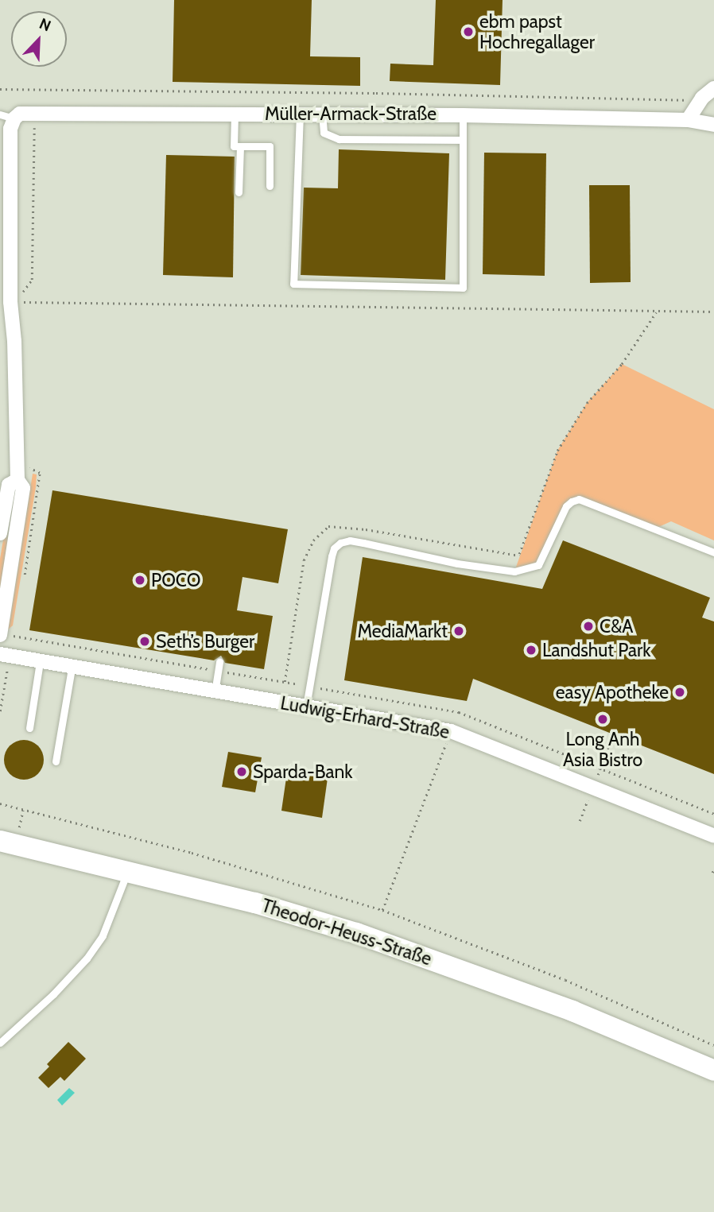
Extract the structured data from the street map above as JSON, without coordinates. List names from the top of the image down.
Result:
{
  "streets": {
    "main road": ["Theodor-Heuss-Straße"],
    "street": ["Müller-Armack-Straße", "Ludwig-Erhard-Straße"]
  },
  "places": [
    "ebm papst Hochregallager",
    "POCO",
    "C&A",
    "MediaMarkt",
    "Seth’s Burger",
    "Landshut Park",
    "easy Apotheke",
    "Long Anh Asia Bistro",
    "Sparda-Bank"
  ],
  "north": "top right"
}
